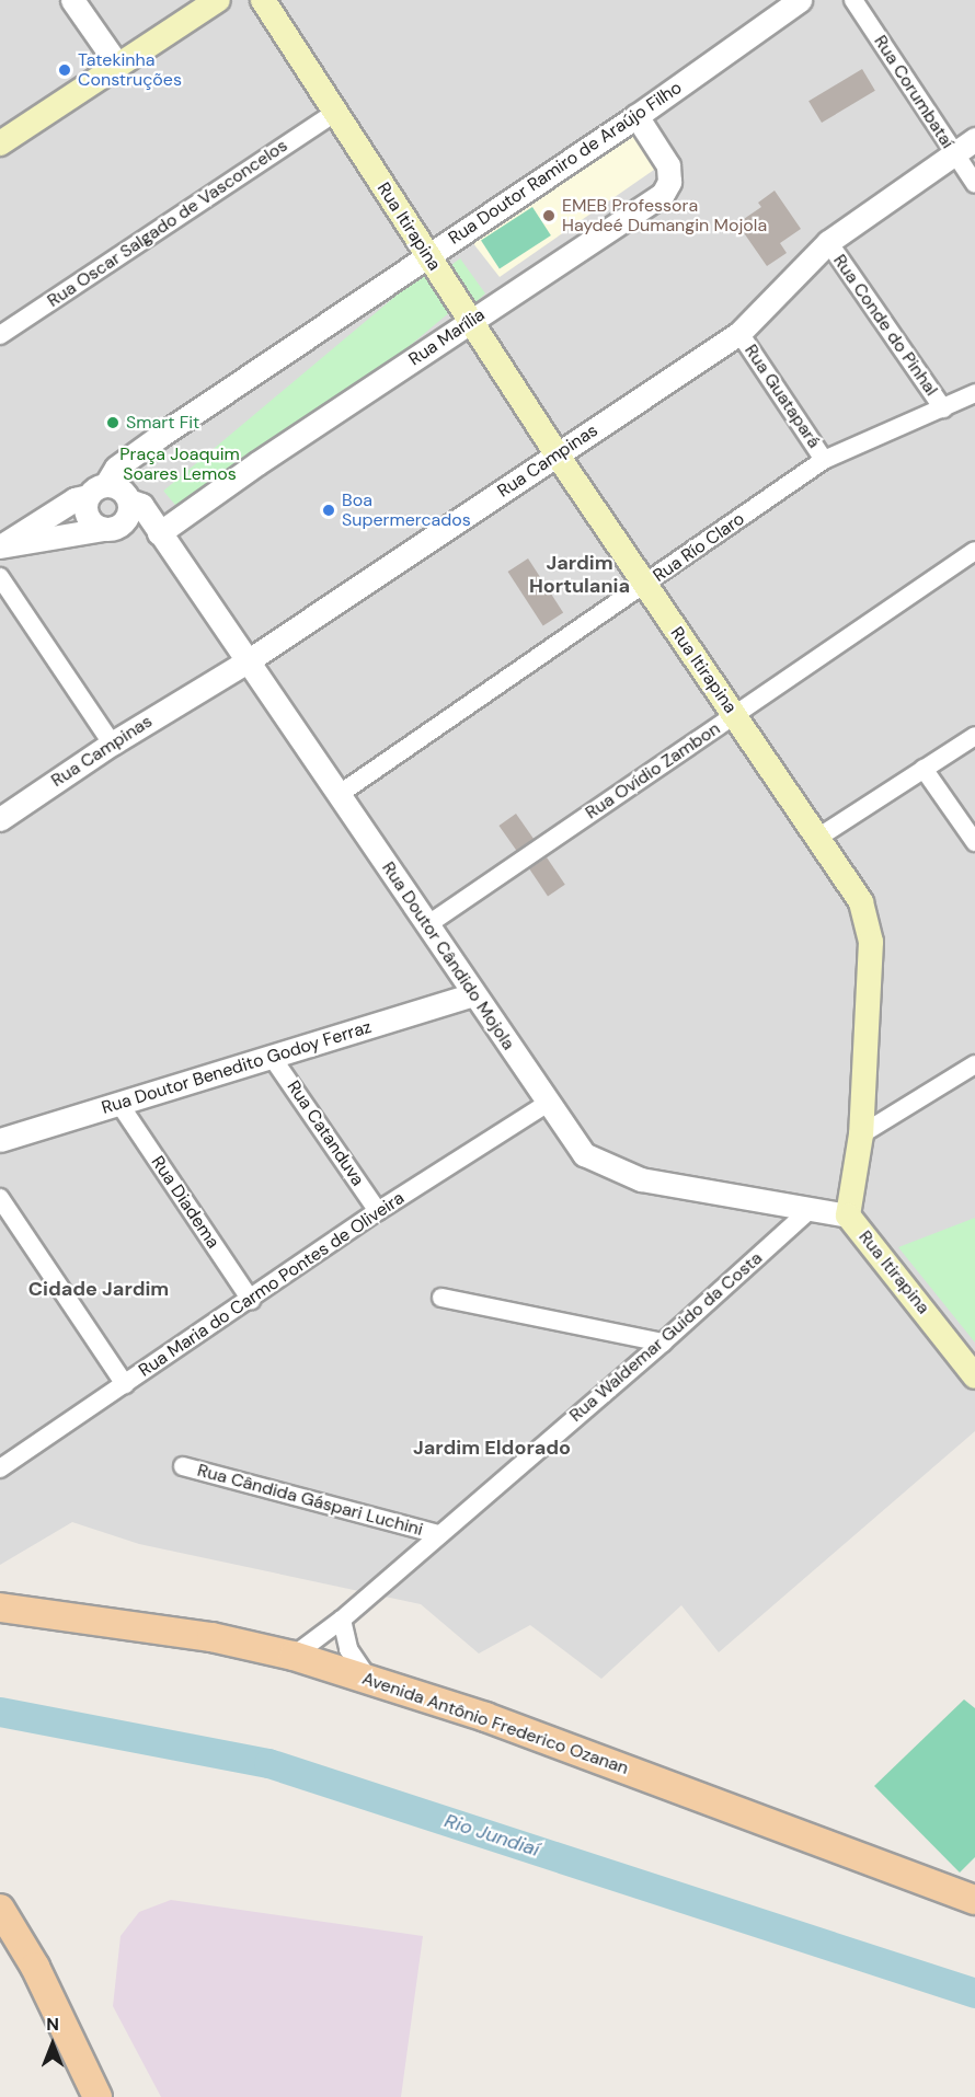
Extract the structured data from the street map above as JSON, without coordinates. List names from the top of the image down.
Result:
{
  "streets": {
    "main road": ["Rua Itirapina", "Avenida Antônio Frederico Ozanan"],
    "street": [
      "Rua Corumbataí",
      "Rua Doutor Ramiro de Araújo Filho",
      "Rua Oscar Salgado de Vasconcelos",
      "Rua Conde do Pinhal",
      "Rua Marília",
      "Rua Guatapará",
      "Rua Campinas",
      "Rua Río Claro",
      "Rua Ovídio Zambon",
      "Rua Doutor Cândido Mojola",
      "Rua Doutor Benedito Godoy Ferraz",
      "Rua Catanduva",
      "Rua Diadema",
      "Rua Maria do Carmo Pontes de Oliveira",
      "Rua Waldemar Guido da Costa",
      "Rua Cândida Gáspari Luchini"
    ]
  },
  "crossings": [
    ["Rua Corumbataí", "Rua Campinas"],
    ["Rua Doutor Ramiro de Araújo Filho", "Rua Itirapina"],
    ["Rua Doutor Ramiro de Araújo Filho", "Rua Marília"],
    ["Rua Doutor Ramiro de Araújo Filho", "Rua Doutor Cândido Mojola"],
    ["Rua Oscar Salgado de Vasconcelos", "Rua Itirapina"],
    ["Rua Itirapina", "Rua Marília"],
    ["Rua Itirapina", "Rua Campinas"],
    ["Rua Itirapina", "Rua Río Claro"],
    ["Rua Itirapina", "Rua Ovídio Zambon"],
    ["Rua Itirapina", "Rua Doutor Cândido Mojola"],
    ["Rua Conde do Pinhal", "Rua Campinas"],
    ["Rua Conde do Pinhal", "Rua Río Claro"],
    ["Rua Marília", "Rua Doutor Cândido Mojola"],
    ["Rua Guatapará", "Rua Campinas"],
    ["Rua Guatapará", "Rua Río Claro"],
    ["Rua Campinas", "Rua Doutor Cândido Mojola"],
    ["Rua Río Claro", "Rua Doutor Cândido Mojola"],
    ["Rua Ovídio Zambon", "Rua Doutor Cândido Mojola"],
    ["Rua Doutor Cândido Mojola", "Rua Doutor Benedito Godoy Ferraz"],
    ["Rua Doutor Cândido Mojola", "Rua Maria do Carmo Pontes de Oliveira"],
    ["Rua Doutor Cândido Mojola", "Rua Waldemar Guido da Costa"],
    ["Rua Doutor Benedito Godoy Ferraz", "Rua Catanduva"],
    ["Rua Doutor Benedito Godoy Ferraz", "Rua Diadema"],
    ["Rua Catanduva", "Rua Maria do Carmo Pontes de Oliveira"],
    ["Rua Diadema", "Rua Maria do Carmo Pontes de Oliveira"],
    ["Rua Waldemar Guido da Costa", "Rua Cândida Gáspari Luchini"],
    ["Rua Waldemar Guido da Costa", "Avenida Antônio Frederico Ozanan"]
  ],
  "districts": ["Jardim Hortulania", "Cidade Jardim", "Jardim Eldorado"],
  "water": ["Rio Jundiaí"],
  "parks": ["Praça Joaquim Soares Lemos"],
  "places": [
    "Tatekinha Construções",
    "EMEB Professora Haydeé Dumangin Mojola",
    "Smart Fit",
    "Boa Supermercados"
  ],
  "north": "top"
}
